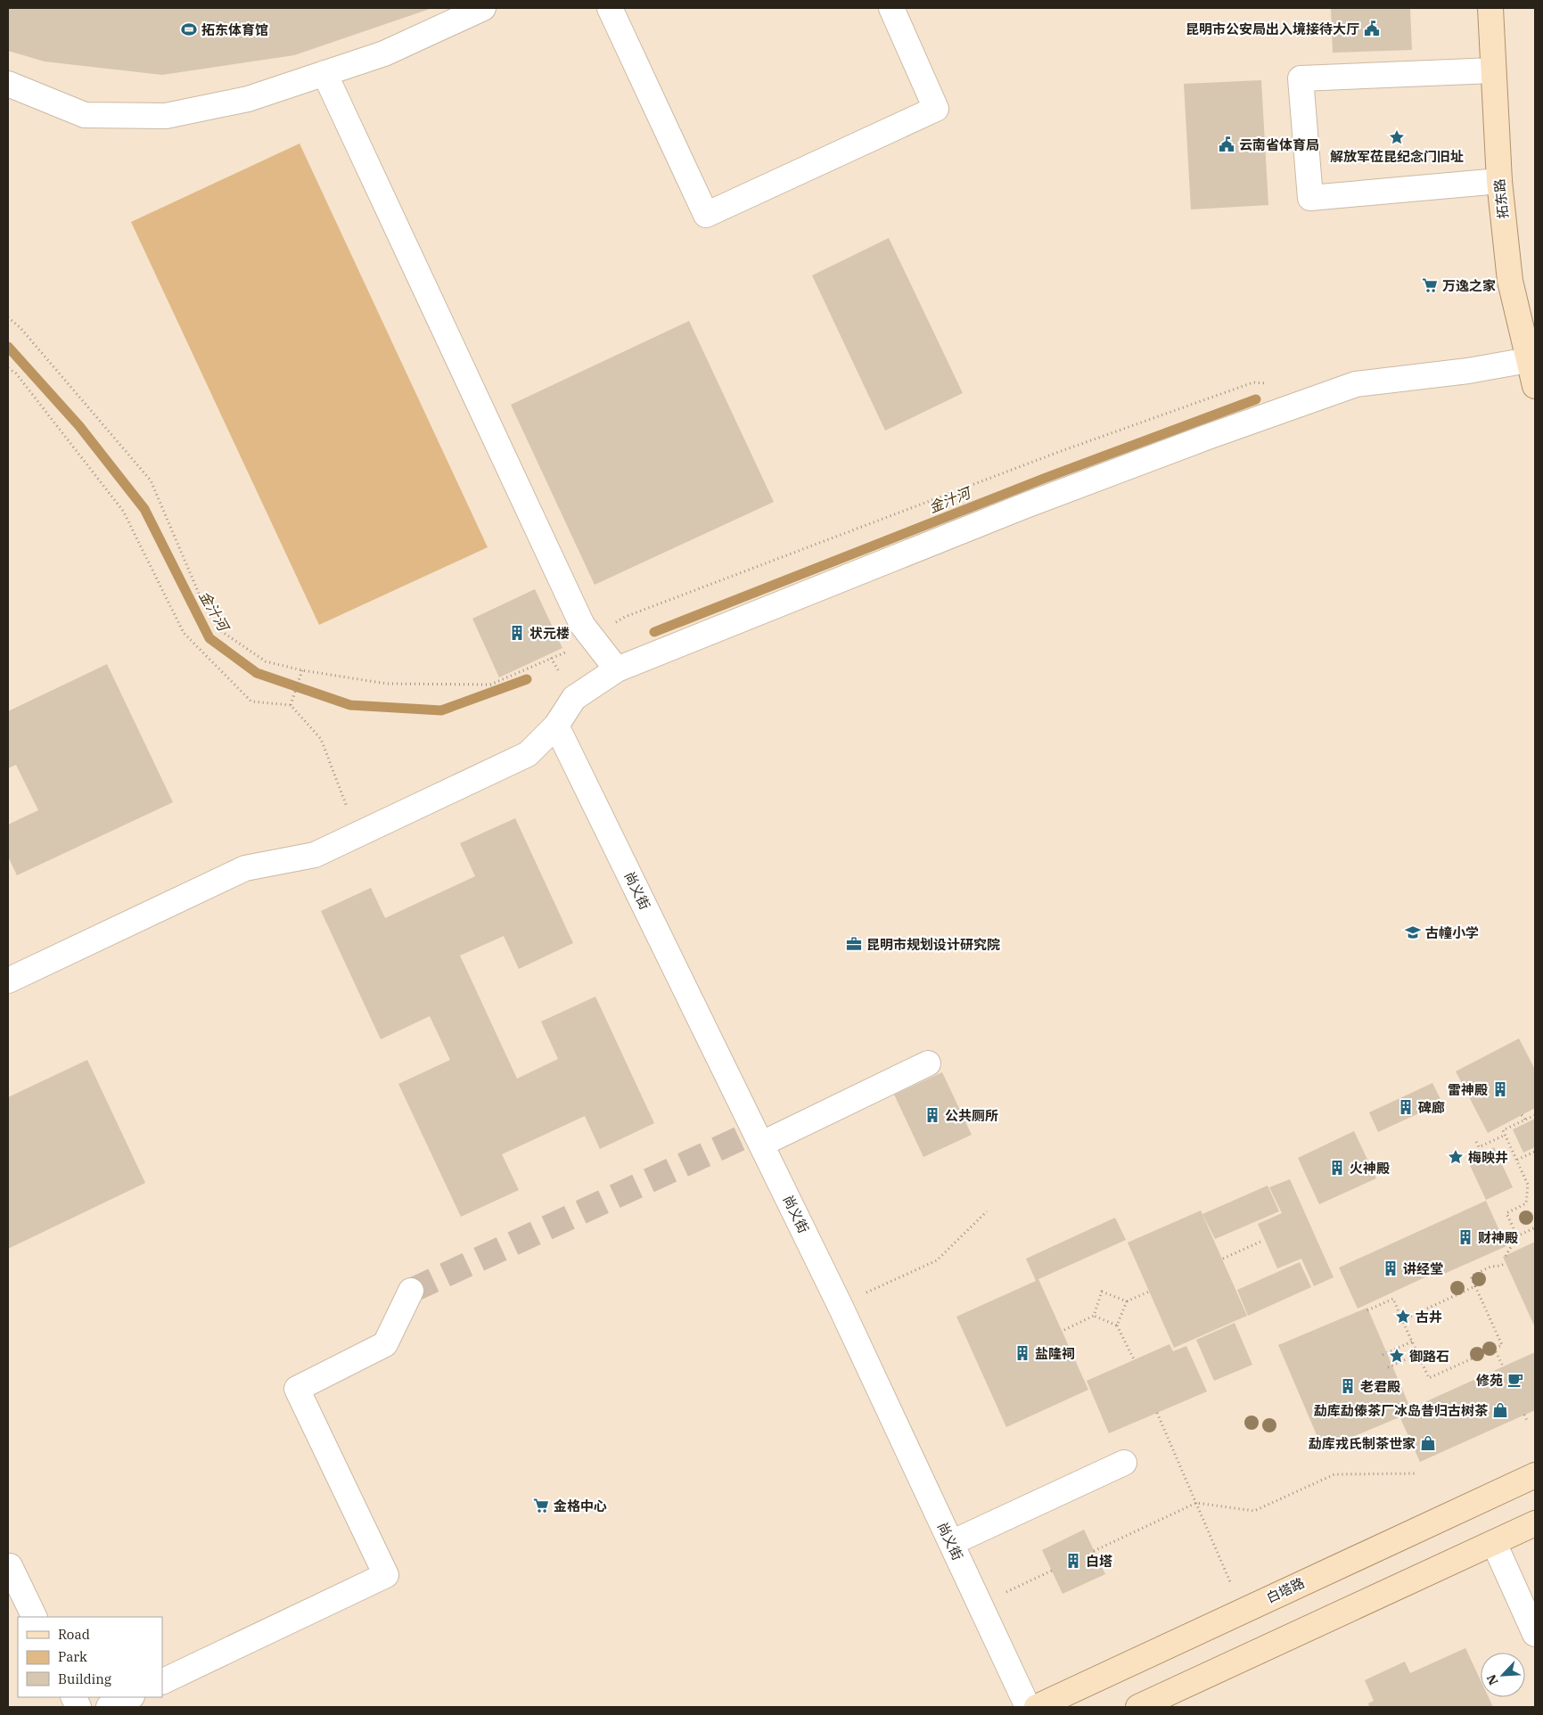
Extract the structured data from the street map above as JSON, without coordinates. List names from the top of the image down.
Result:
{
  "streets": {
    "main road": ["拓东路", "白塔路"],
    "street": ["尚义街"]
  },
  "water": ["金汁河"],
  "places": {
    "public building": ["昆明市公安局出入境接待大厅", "云南省体育局"],
    "sports": ["拓东体育馆"],
    "place": [
      "解放军莅昆纪念门旧址",
      "梅映井",
      "古井",
      "御路石"
    ],
    "supermarket": ["万逸之家", "金格中心"],
    "building": [
      "状元楼",
      "雷神殿",
      "碑廊",
      "公共厕所",
      "火神殿",
      "财神殿",
      "讲经堂",
      "盐隆祠",
      "老君殿",
      "白塔"
    ],
    "school or university": ["古幢小学"],
    "office": ["昆明市规划设计研究院"],
    "cafe": ["修苑"],
    "shop": ["勐库勐傣茶厂冰岛昔归古树茶", "勐库戎氏制茶世家"]
  },
  "legend": ["Road", "Park", "Building"],
  "north": "bottom left"
}
